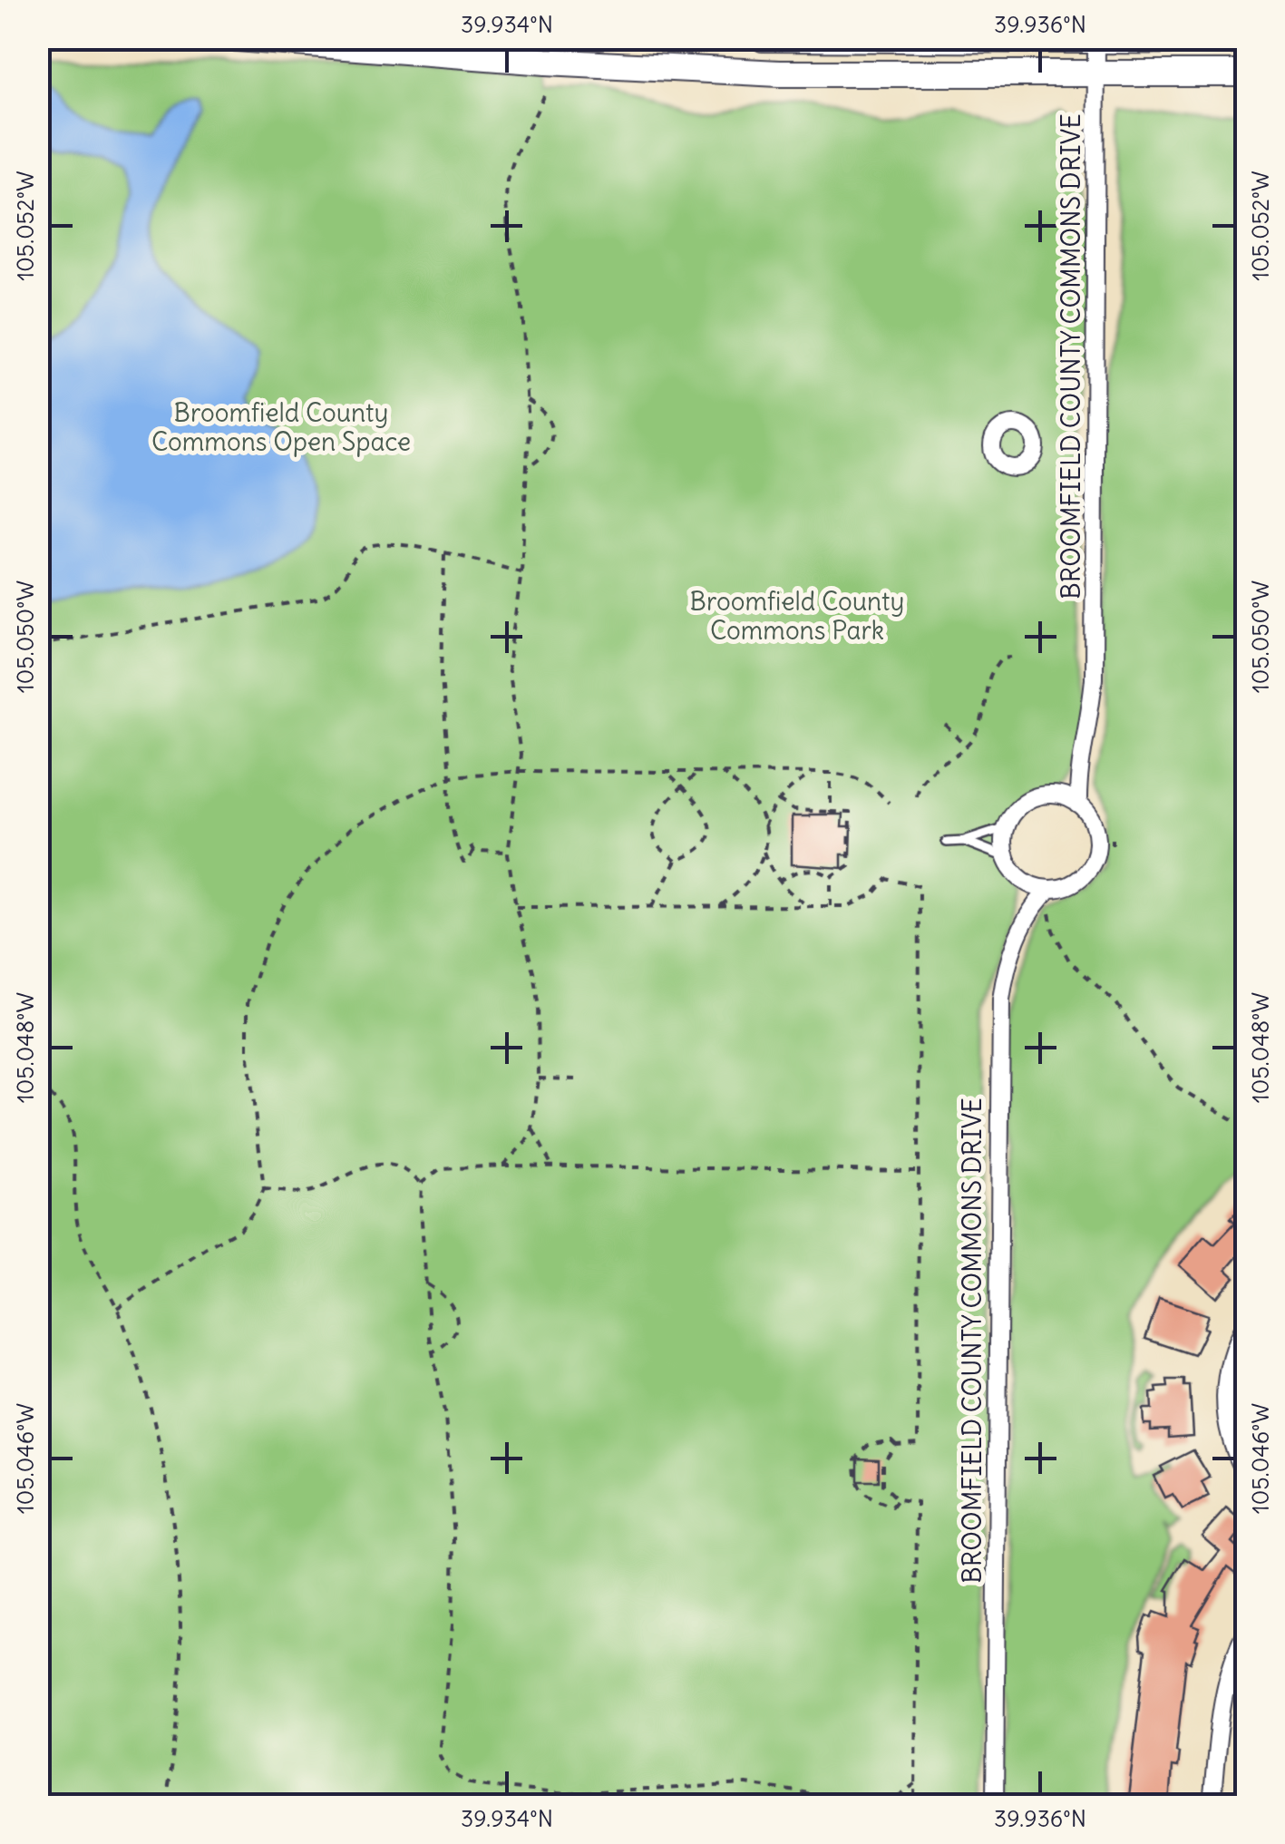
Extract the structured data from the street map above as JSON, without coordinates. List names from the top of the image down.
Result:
{
  "streets": {
    "street": ["BROOMFIELD COUNTY COMMONS DRIVE"]
  },
  "parks": ["Broomfield County Commons Open Space", "Broomfield County Commons Park"],
  "coordinates": [
    "39.934°N",
    "39.936°N",
    "105.052°W",
    "105.050°W",
    "105.048°W",
    "105.046°W"
  ]
}
